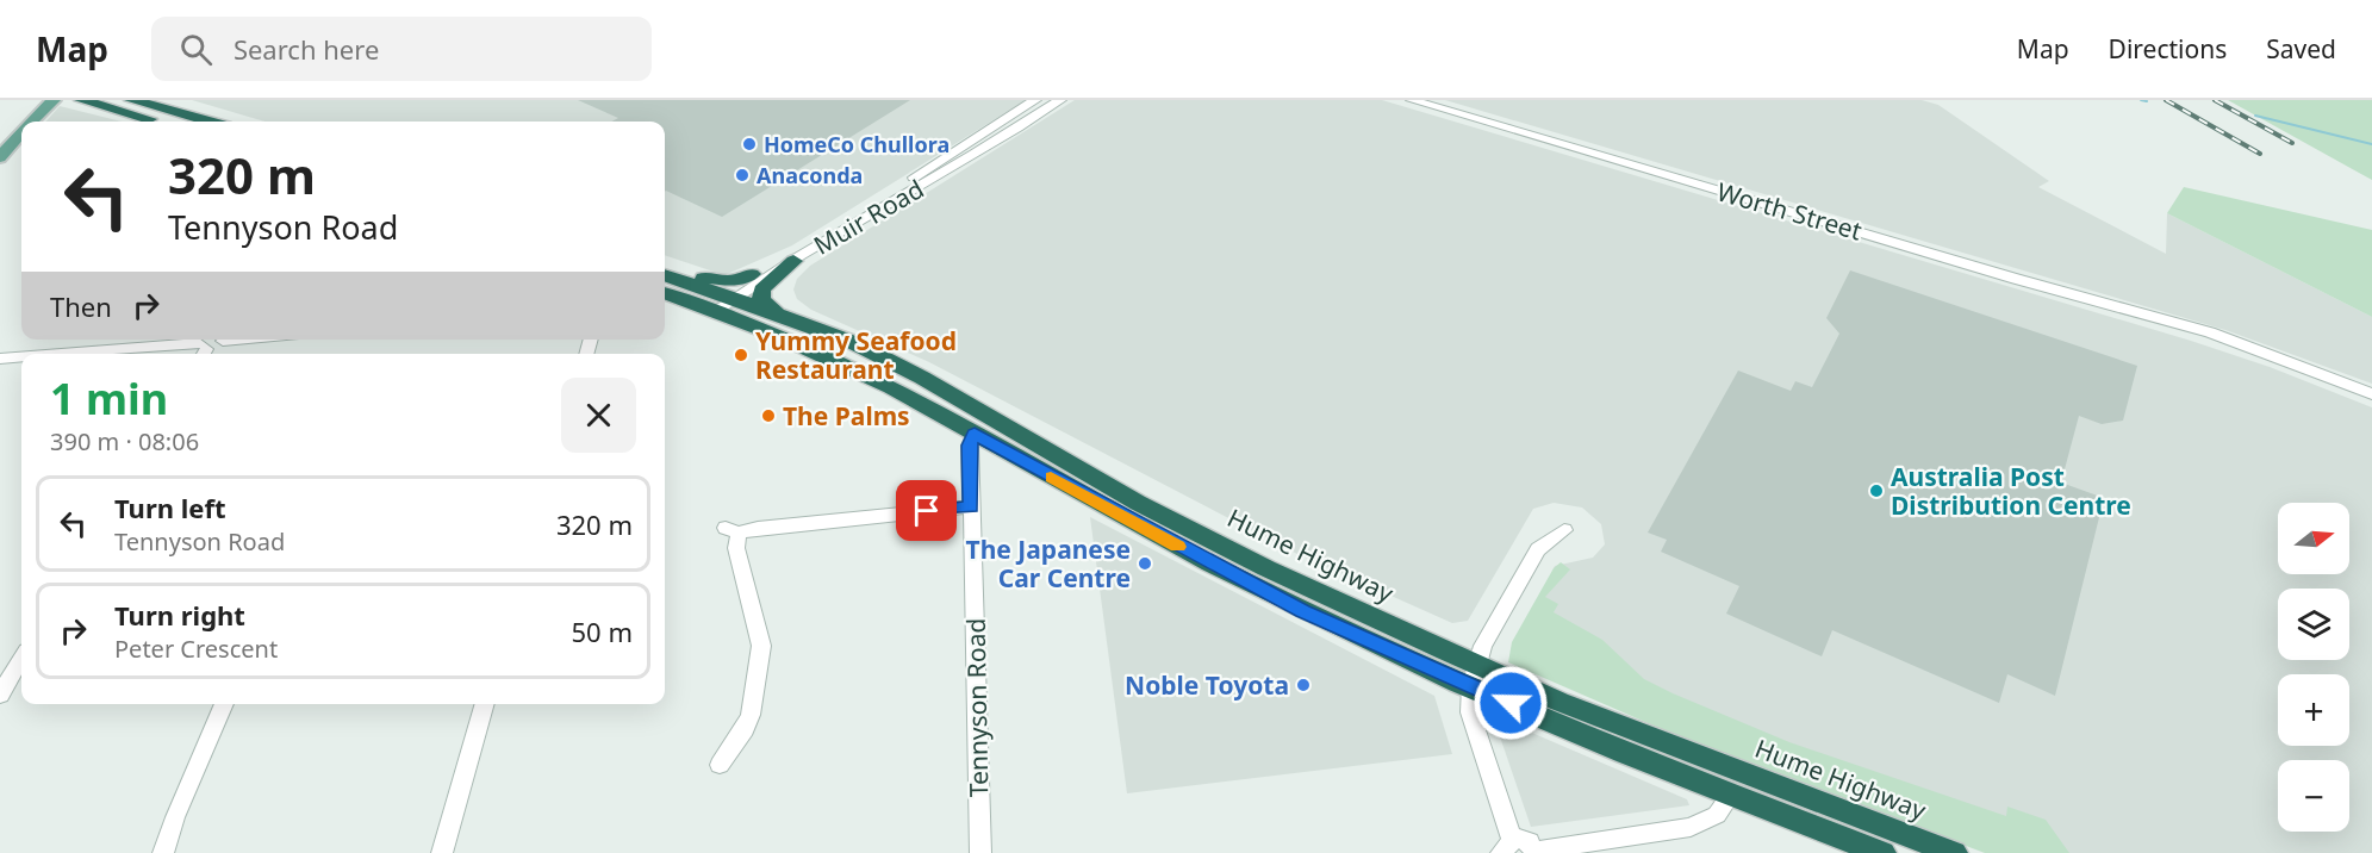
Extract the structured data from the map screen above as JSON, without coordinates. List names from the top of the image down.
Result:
{
  "streets": {
    "highway": ["Hume Highway"],
    "street": ["Worth Street", "Muir Road", "Tennyson Road"]
  },
  "crossings": [
    ["Muir Road", "Hume Highway"],
    ["Hume Highway", "Tennyson Road"]
  ],
  "places": [
    "HomeCo Chullora",
    "Anaconda",
    "Yummy Seafood Restaurant",
    "The Palms",
    "Australia Post Distribution Centre",
    "The Japanese Car Centre",
    "Noble Toyota"
  ],
  "north": "right",
  "page": {
    "header": "Map",
    "search": "Search here",
    "nav": ["Map", "Directions", "Saved"],
    "turn": ["320 m", "Tennyson Road"],
    "then": "Then",
    "heading": ["1 min", "390 m · 08:06"],
    "list": [
      {
        "name": "Turn left",
        "note": "Tennyson Road",
        "value": "320 m"
      },
      {
        "name": "Turn right",
        "note": "Peter Crescent",
        "value": "50 m"
      }
    ],
    "map_buttons": ["+", "−"]
  }
}
